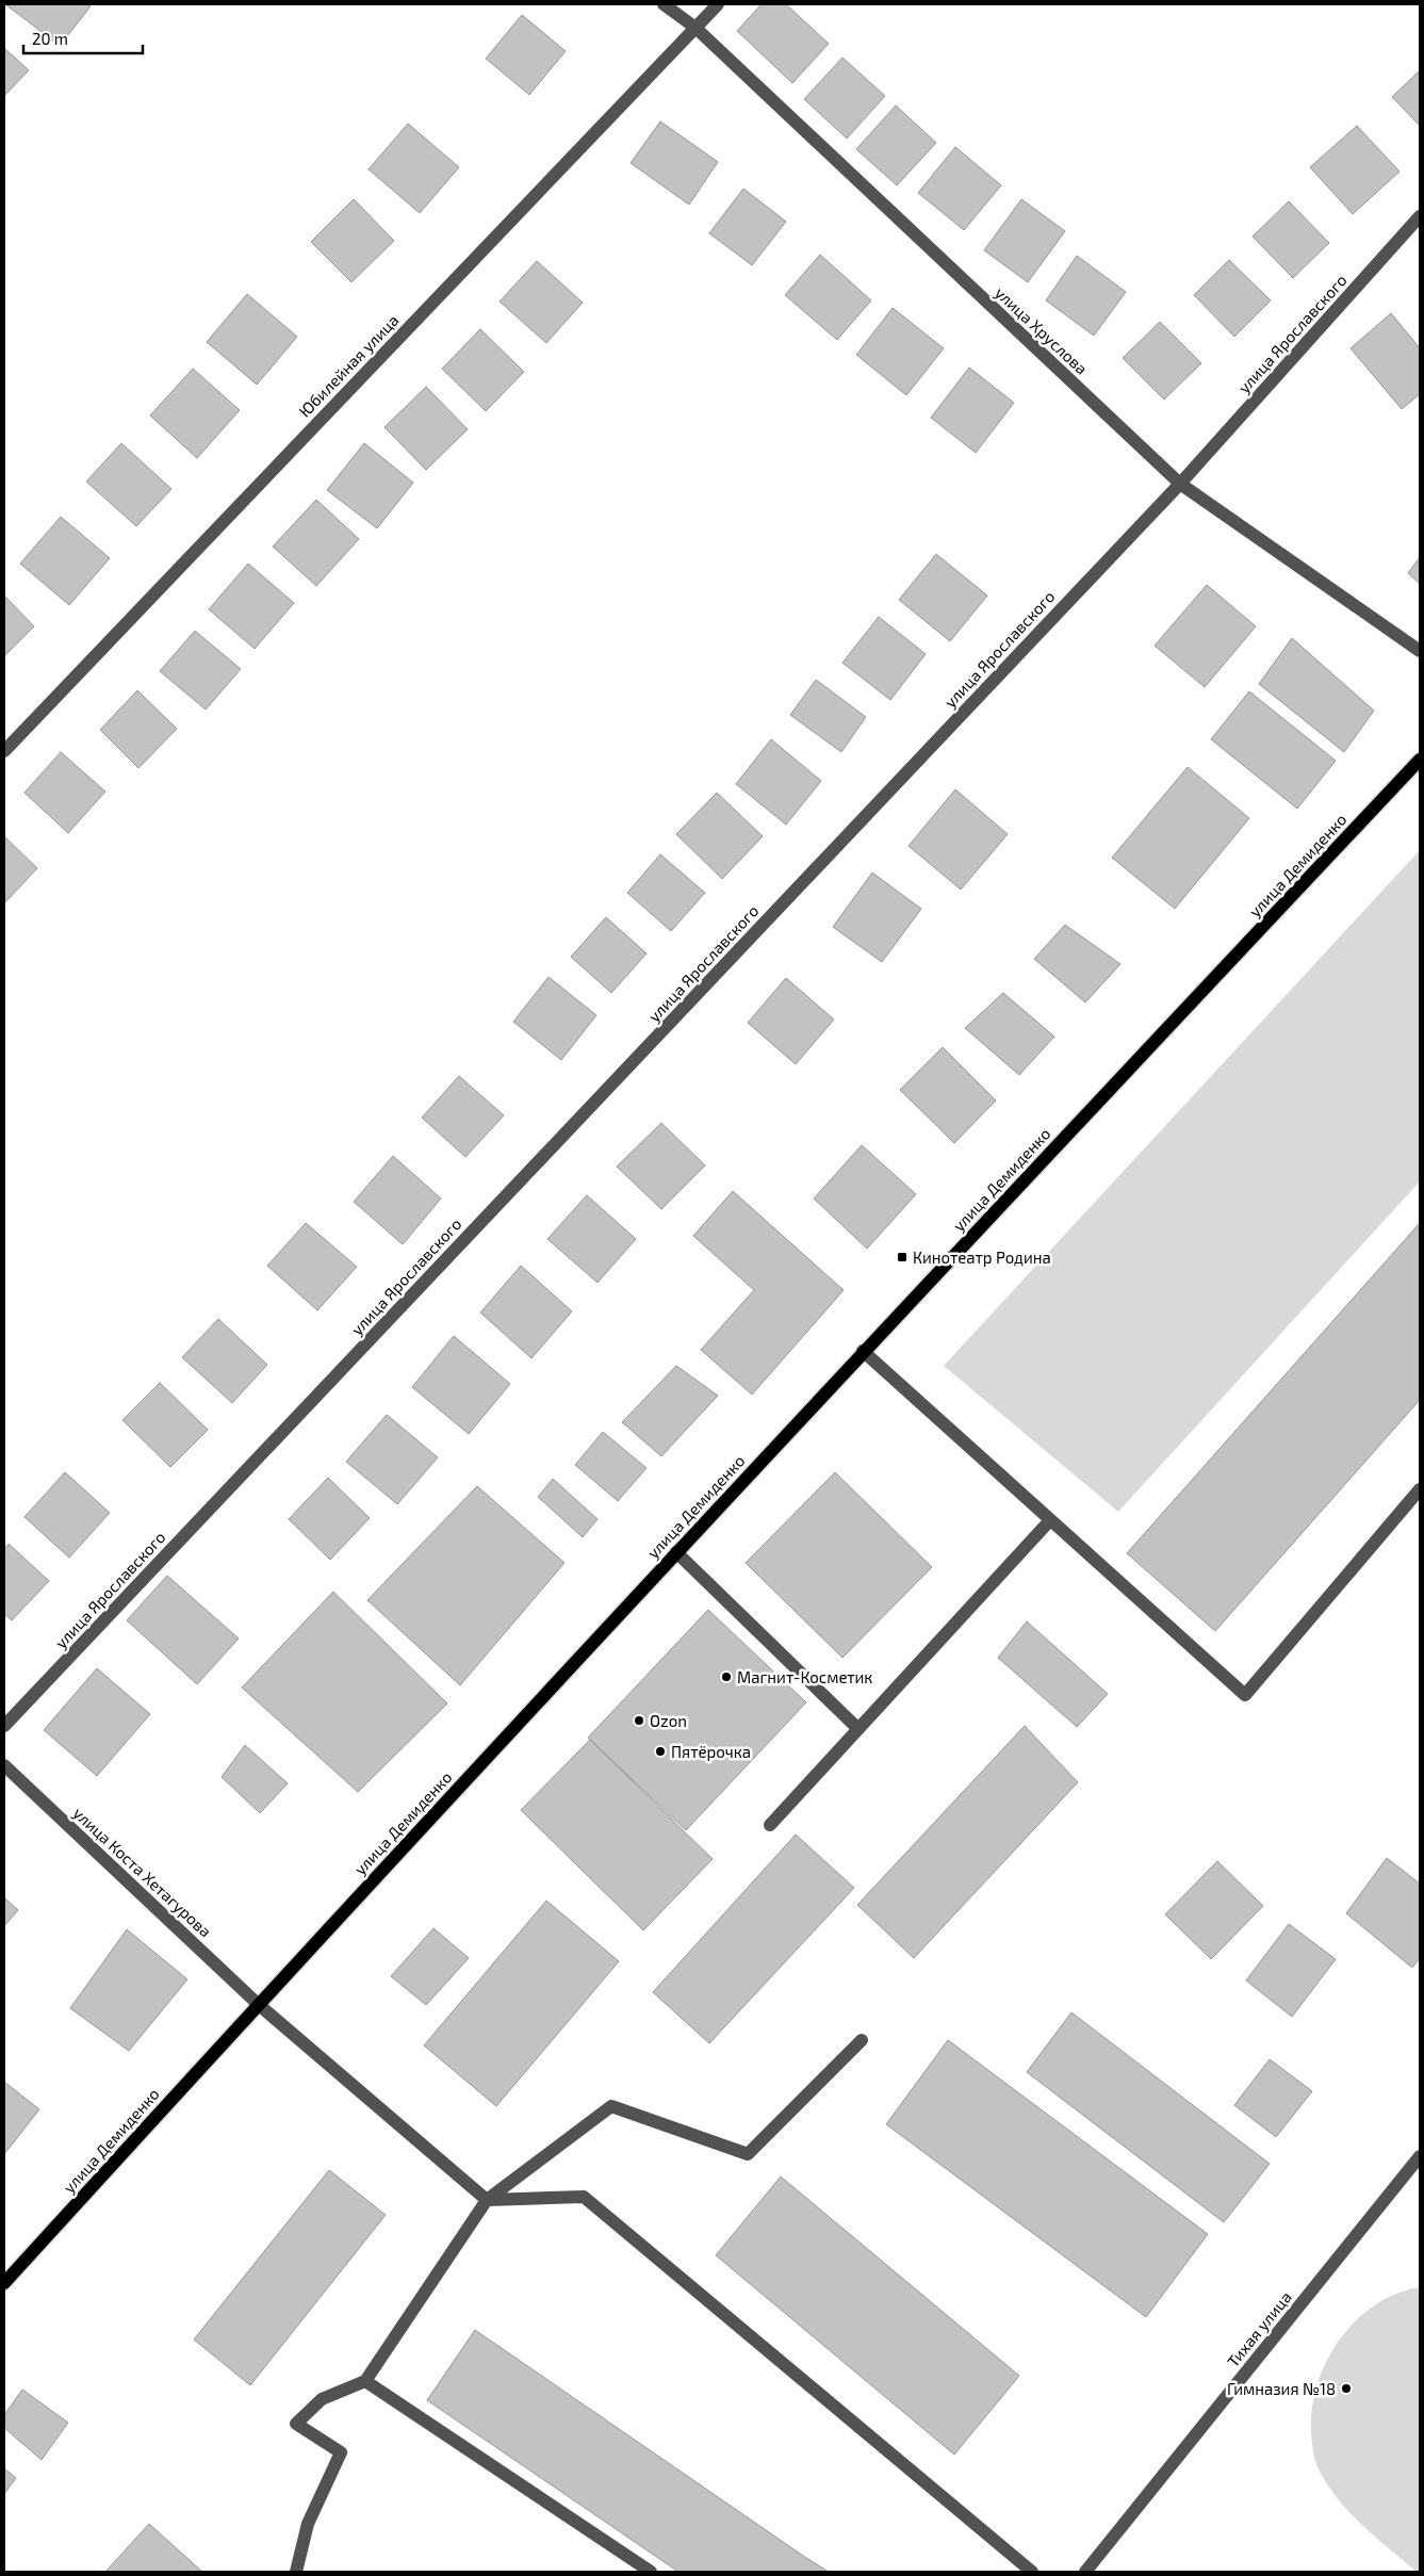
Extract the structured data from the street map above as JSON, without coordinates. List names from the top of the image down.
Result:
{
  "streets": {
    "main road": ["улица Демиденко"],
    "street": [
      "улица Хруслова",
      "улица Ярославского",
      "Юбилейная улица",
      "улица Коста Хетагурова",
      "Тихая улица"
    ]
  },
  "crossings": [
    ["улица Хруслова", "улица Ярославского"],
    ["улица Хруслова", "Юбилейная улица"],
    ["улица Демиденко", "улица Коста Хетагурова"]
  ],
  "places": {
    "transit": ["Кинотеатр Родина"],
    "other": [
      "Магнит-Косметик",
      "Ozon",
      "Пятёрочка",
      "Гимназия №18"
    ]
  },
  "scale_bar": "20 m"
}
